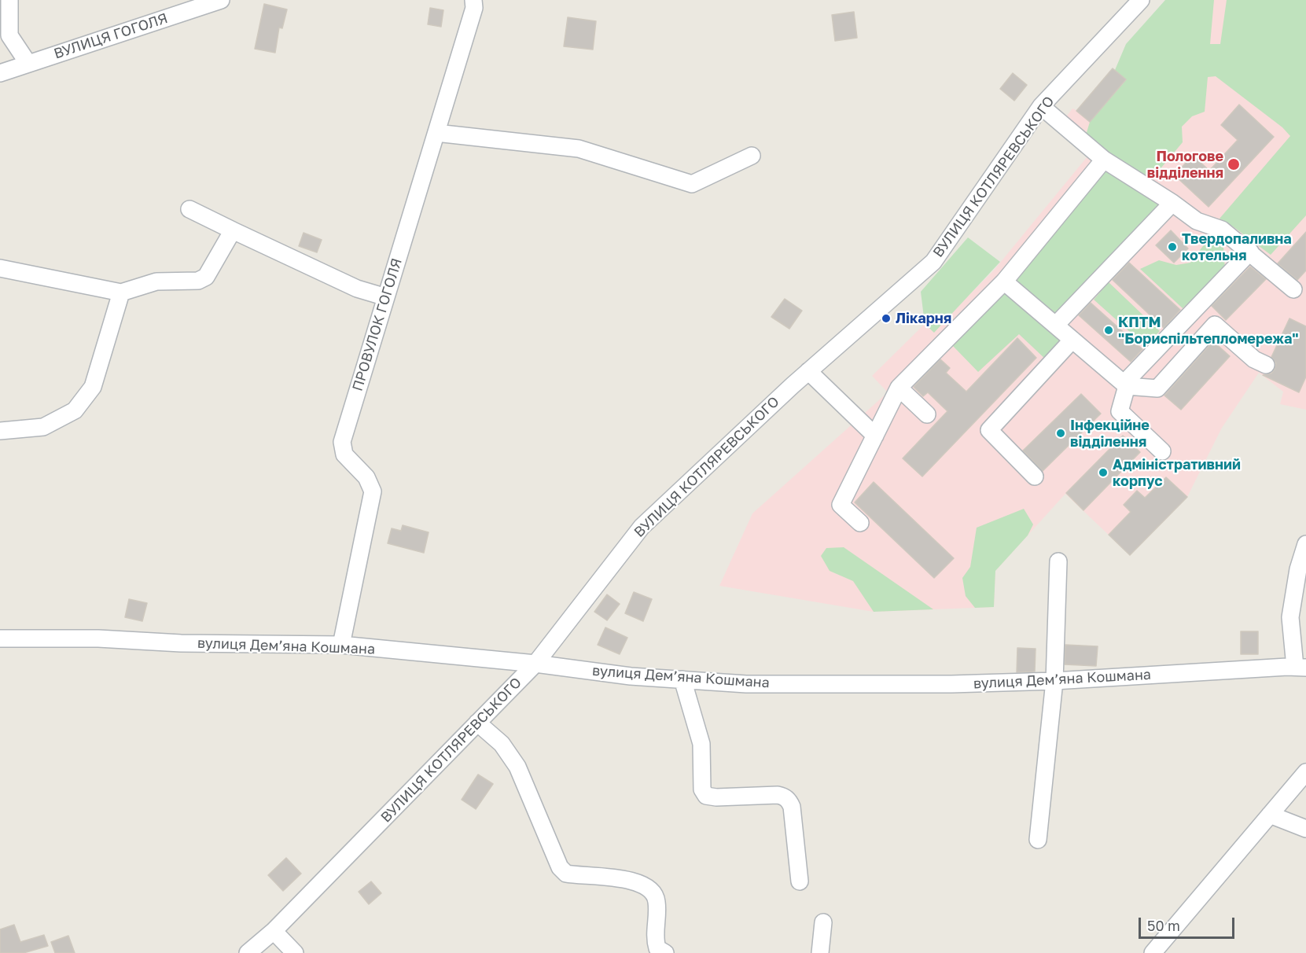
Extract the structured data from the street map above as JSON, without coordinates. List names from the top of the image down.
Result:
{
  "streets": {
    "street": [
      "ВУЛИЦЯ ГОГОЛЯ",
      "ВУЛИЦЯ КОТЛЯРЕВСЬКОГО",
      "ПРОВУЛОК ГОГОЛЯ",
      "вулиця Демʼяна Кошмана"
    ]
  },
  "crossings": [
    ["ВУЛИЦЯ КОТЛЯРЕВСЬКОГО", "вулиця Демʼяна Кошмана"],
    ["ПРОВУЛОК ГОГОЛЯ", "вулиця Демʼяна Кошмана"]
  ],
  "places": [
    "Пологове відділення",
    "Твердопаливна котельня",
    "Лікарня",
    "КПТМ \"Бориспільтепломережа\"",
    "Інфекційне відділення",
    "Адміністративний корпус"
  ],
  "scale_bar": "50 m"
}
